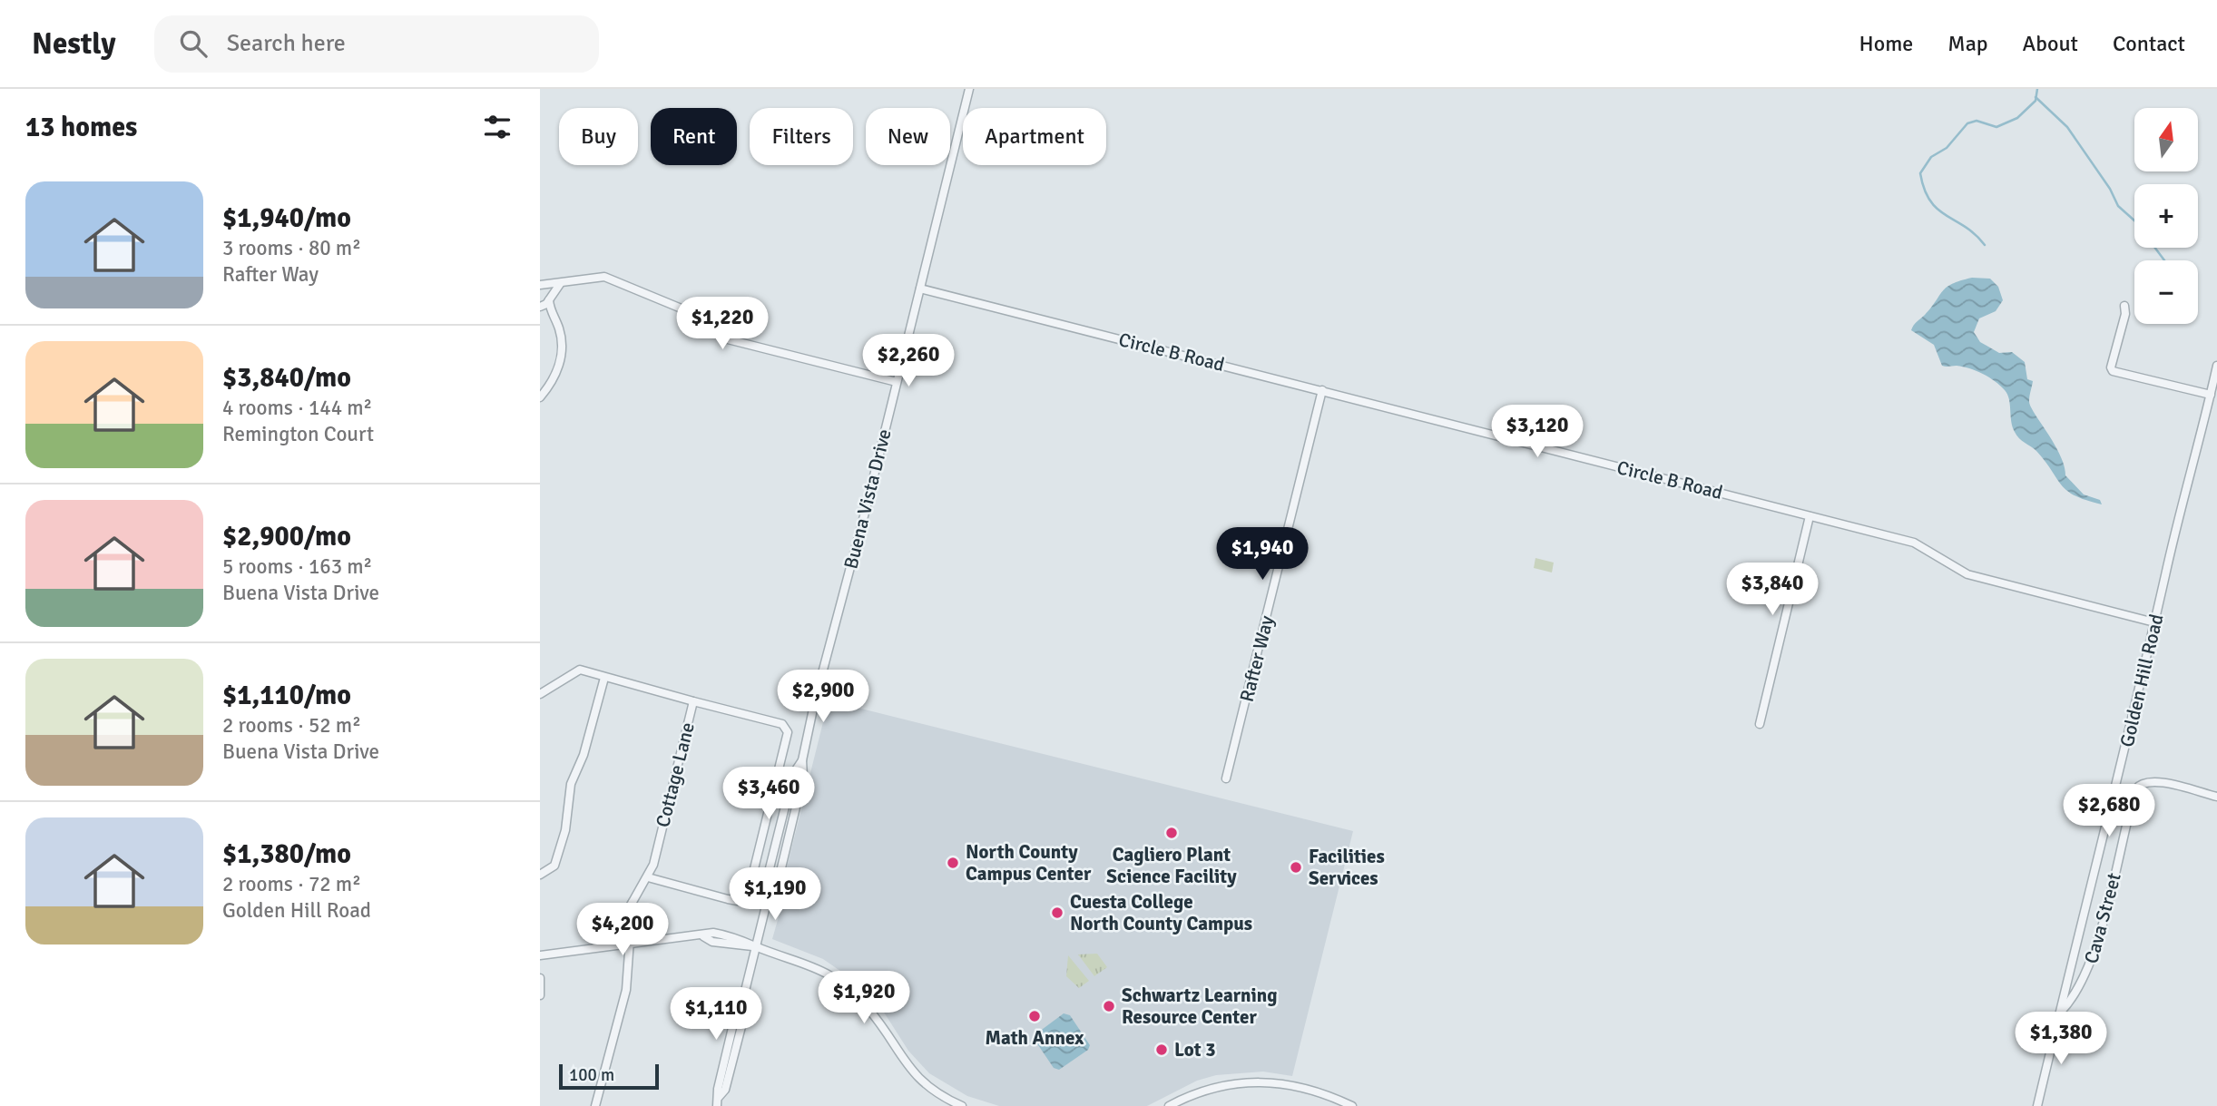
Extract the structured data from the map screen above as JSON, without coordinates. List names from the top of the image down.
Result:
{
  "streets": {
    "street": [
      "Circle B Road",
      "Buena Vista Drive",
      "Rafter Way",
      "Golden Hill Road",
      "Cottage Lane",
      "Cava Street"
    ]
  },
  "crossings": [
    ["Circle B Road", "Buena Vista Drive"],
    ["Circle B Road", "Rafter Way"],
    ["Circle B Road", "Golden Hill Road"],
    ["Golden Hill Road", "Cava Street"]
  ],
  "places": [
    "Cagliero Plant Science Facility",
    "North County Campus Center",
    "Facilities Services",
    "Cuesta College North County Campus",
    "Schwartz Learning Resource Center",
    "Math Annex",
    "Lot 3"
  ],
  "scale_bar": "100 m",
  "north": "top",
  "page": {
    "header": "Nestly",
    "search": "Search here",
    "nav": [
      "Home",
      "Map",
      "About",
      "Contact"
    ],
    "heading": "13 homes",
    "map_buttons": ["+", "−"],
    "chip": [
      "Buy",
      "Rent",
      "Filters",
      "New",
      "Apartment"
    ],
    "list": [
      {
        "name": "$1,940/mo",
        "note": "3 rooms · 80 m² · Rafter Way"
      },
      {
        "name": "$3,840/mo",
        "note": "4 rooms · 144 m² · Remington Court"
      },
      {
        "name": "$2,900/mo",
        "note": "5 rooms · 163 m² · Buena Vista Drive"
      },
      {
        "name": "$1,110/mo",
        "note": "2 rooms · 52 m² · Buena Vista Drive"
      },
      {
        "name": "$1,380/mo",
        "note": "2 rooms · 72 m² · Golden Hill Road"
      }
    ],
    "price": [
      "$1,220",
      "$2,260",
      "$3,120",
      "$1,940",
      "$3,840",
      "$2,900",
      "$3,460",
      "$2,680",
      "$1,190",
      "$4,200",
      "$1,920",
      "$1,110",
      "$1,380"
    ],
    "scale": "100 m"
  }
}
